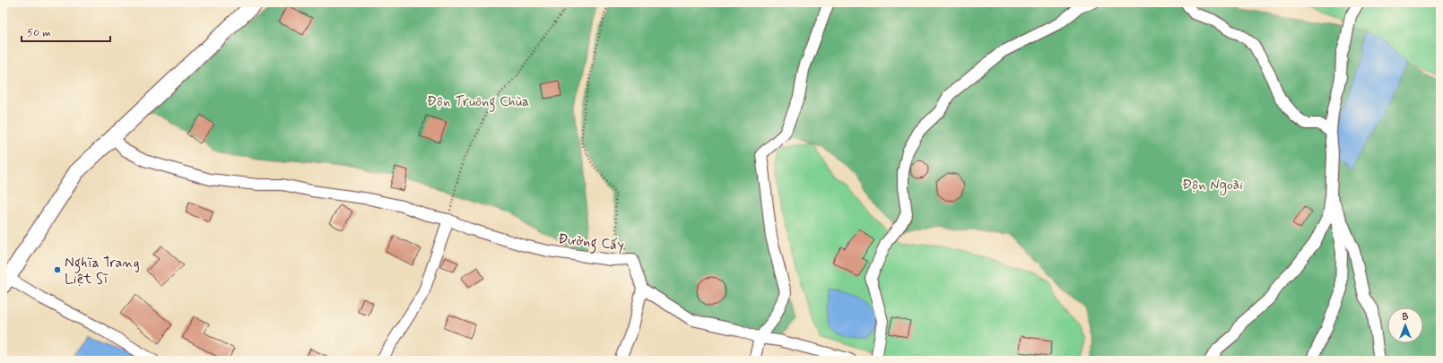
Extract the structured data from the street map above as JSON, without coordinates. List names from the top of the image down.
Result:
{
  "streets": {
    "street": ["Đường Cấy"]
  },
  "parks": ["Độn Truông Chùa", "Độn Ngoài"],
  "places": ["Nghĩa Trang Liệt Sĩ"],
  "scale_bar": "50 m",
  "north": "top"
}
